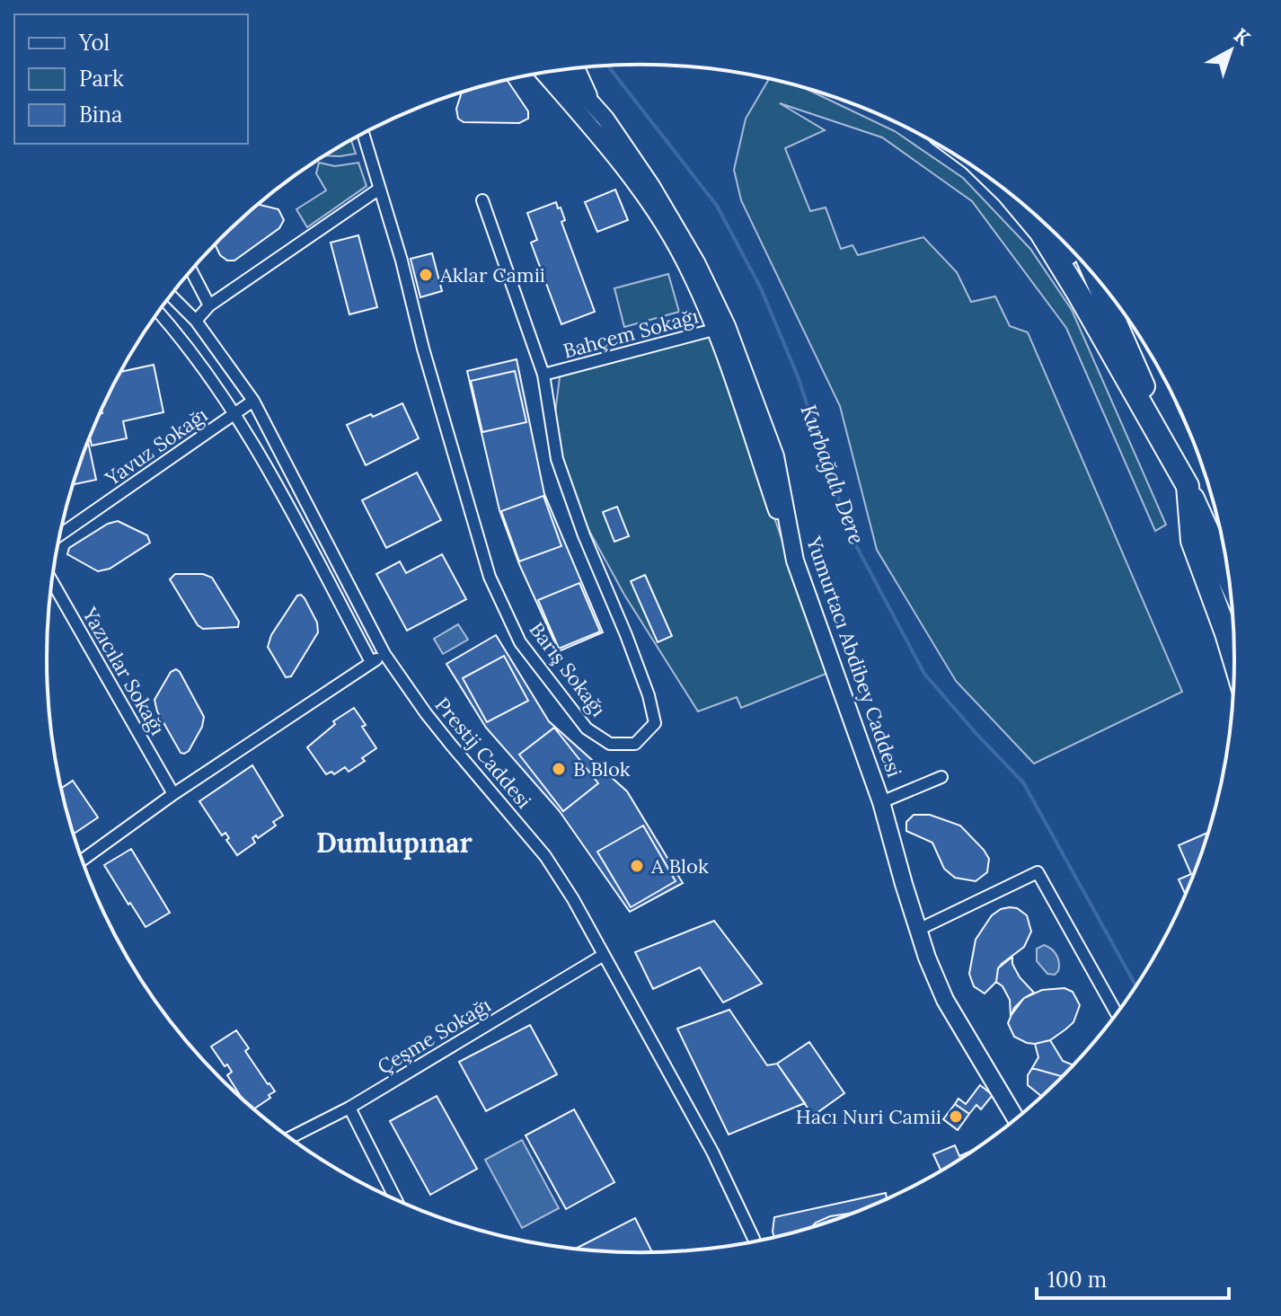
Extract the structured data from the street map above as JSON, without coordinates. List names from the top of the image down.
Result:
{
  "streets": {
    "main road": ["Yumurtacı Abdibey Caddesi"],
    "street": [
      "Bahçem Sokağı",
      "Yavuz Sokağı",
      "Barış Sokağı",
      "Yazıcılar Sokağı",
      "Prestij Caddesi",
      "Çeşme Sokağı"
    ]
  },
  "crossings": [
    ["Bahçem Sokağı", "Yumurtacı Abdibey Caddesi"],
    ["Bahçem Sokağı", "Barış Sokağı"],
    ["Yavuz Sokağı", "Prestij Caddesi"],
    ["Prestij Caddesi", "Çeşme Sokağı"]
  ],
  "districts": ["Dumlupınar"],
  "water": ["Kurbağalı Dere"],
  "places": [
    "Aklar Camii",
    "B Blok",
    "A Blok",
    "Hacı Nuri Camii"
  ],
  "legend": ["Yol", "Park", "Bina"],
  "scale_bar": "100 m",
  "north": "top right"
}
